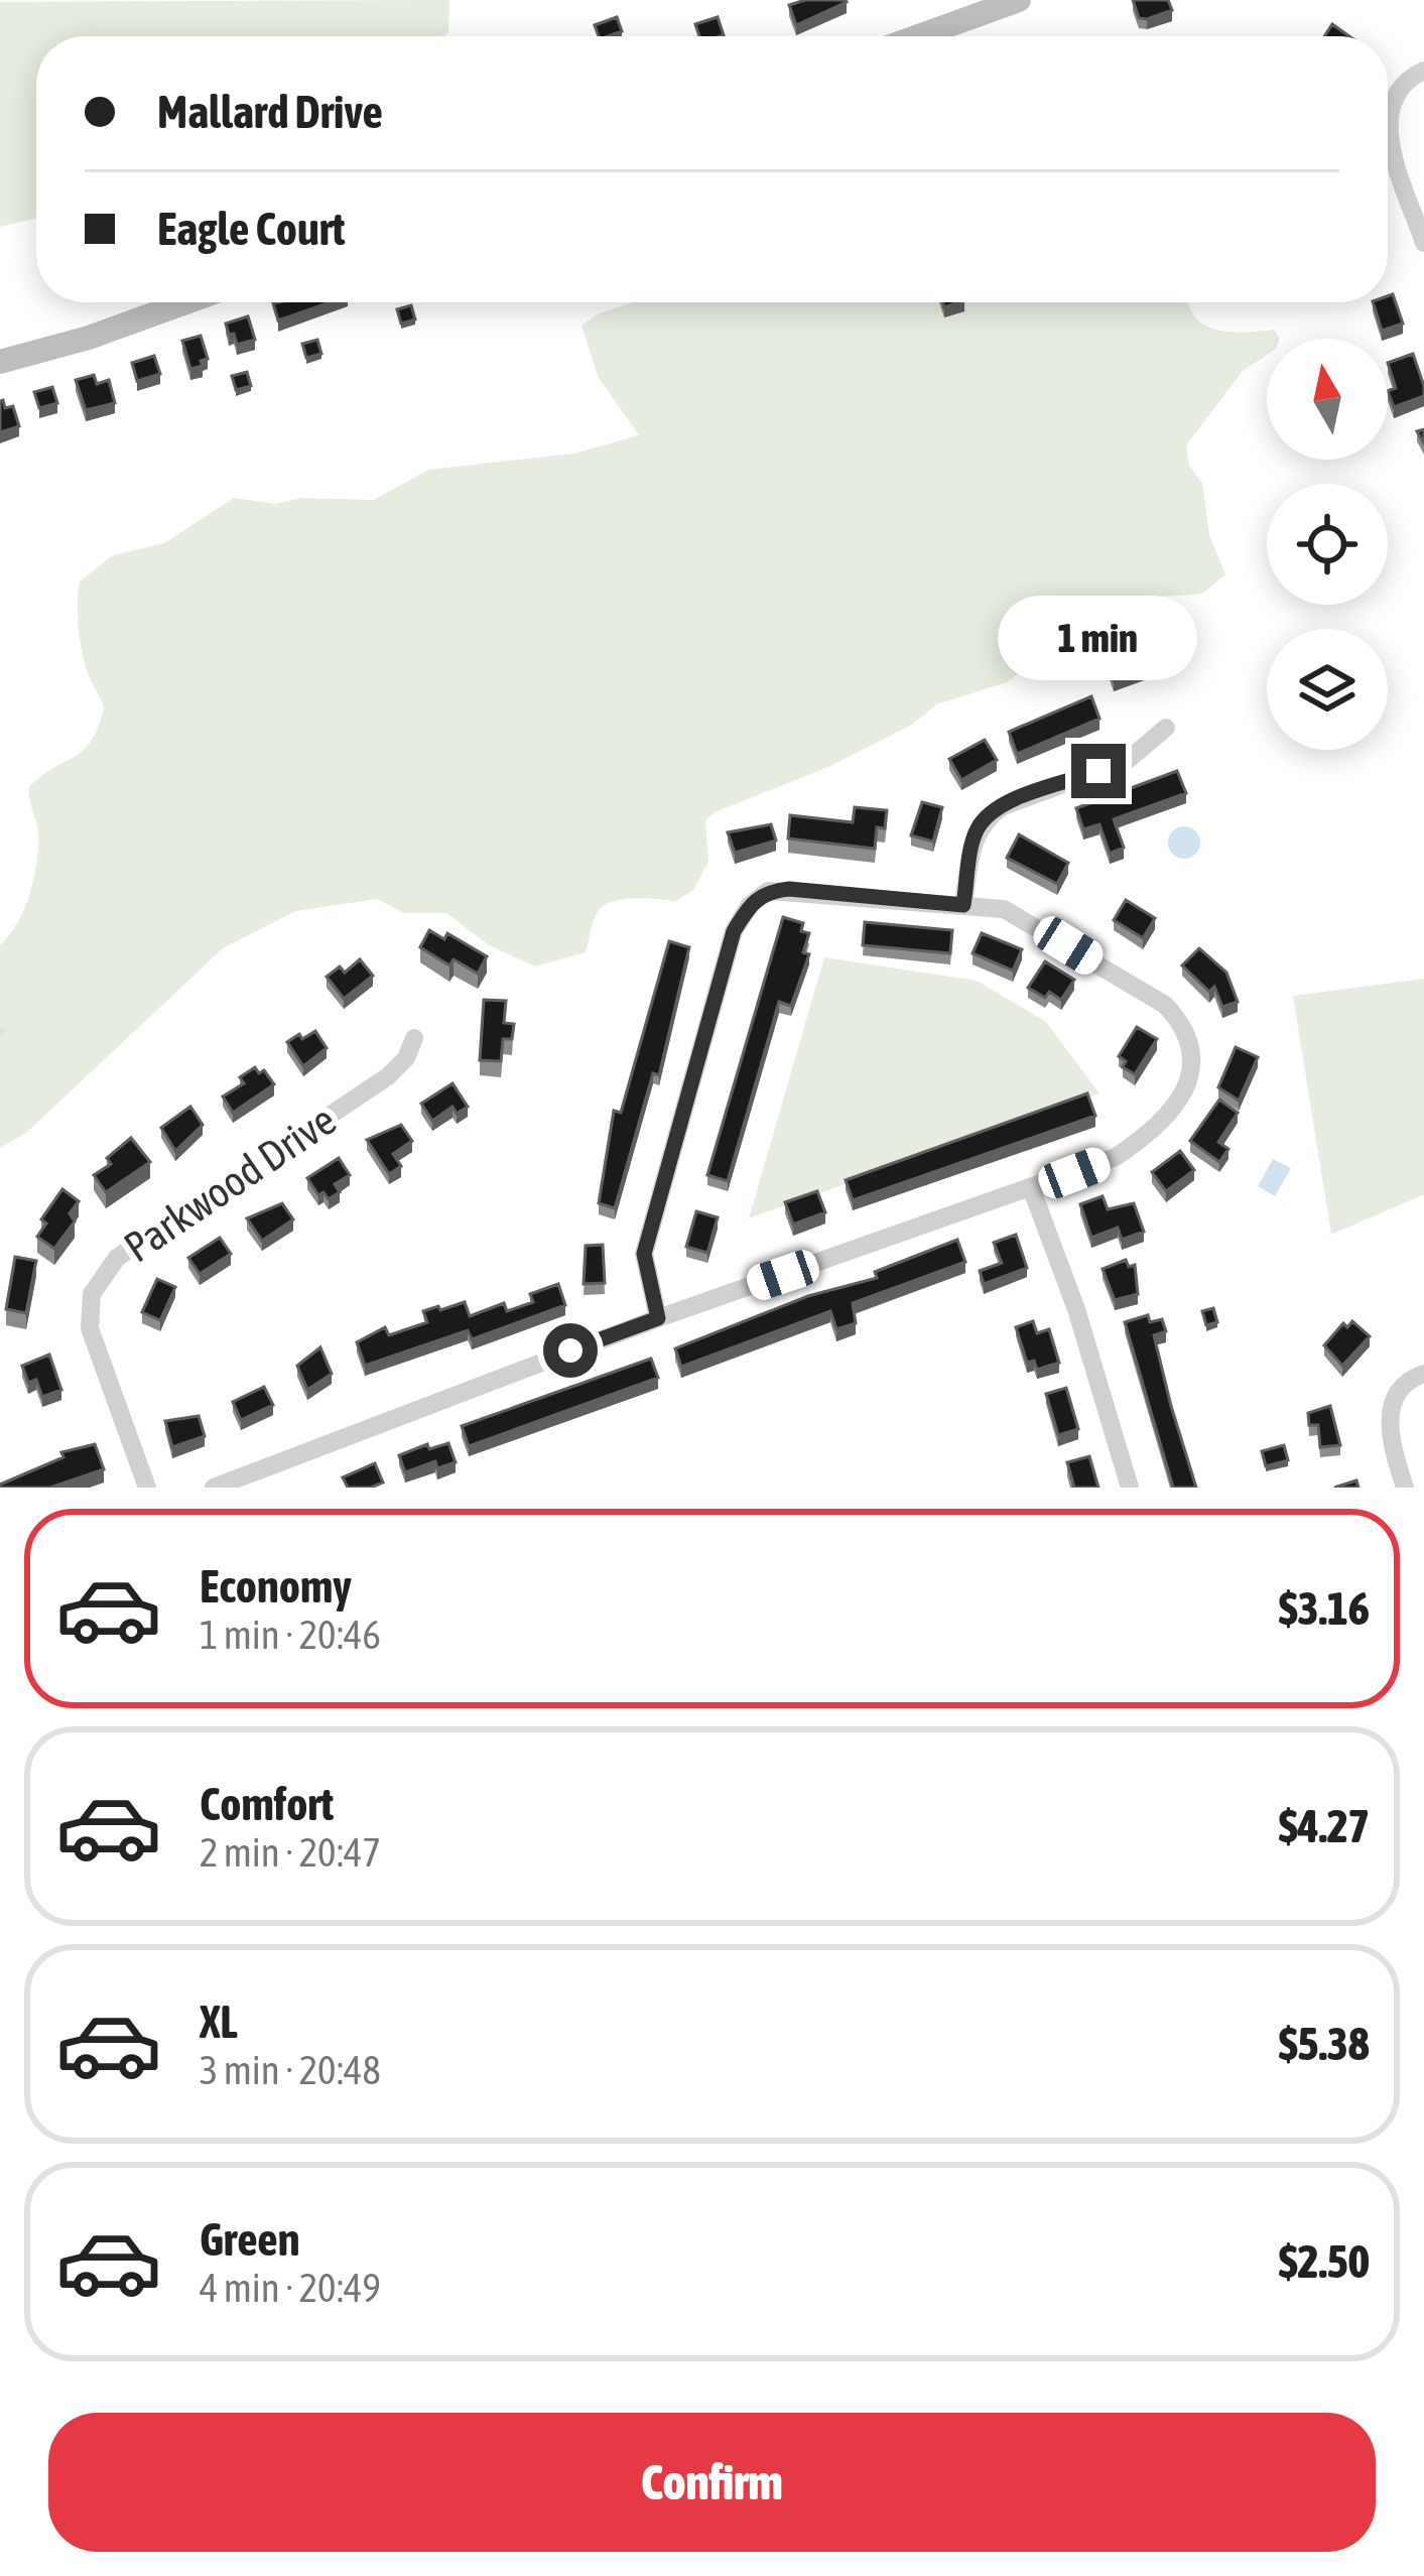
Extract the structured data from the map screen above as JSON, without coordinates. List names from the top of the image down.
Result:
{
  "streets": {
    "street": ["Parkwood Drive"]
  },
  "north": "top",
  "page": {
    "banner": ["Mallard Drive", "Eagle Court"],
    "bubble": "1 min",
    "list": [
      {
        "name": "Economy",
        "note": "1 min · 20:46",
        "value": "$3.16"
      },
      {
        "name": "Comfort",
        "note": "2 min · 20:47",
        "value": "$4.27"
      },
      {
        "name": "XL",
        "note": "3 min · 20:48",
        "value": "$5.38"
      },
      {
        "name": "Green",
        "note": "4 min · 20:49",
        "value": "$2.50"
      }
    ],
    "buttons": "Confirm"
  }
}
